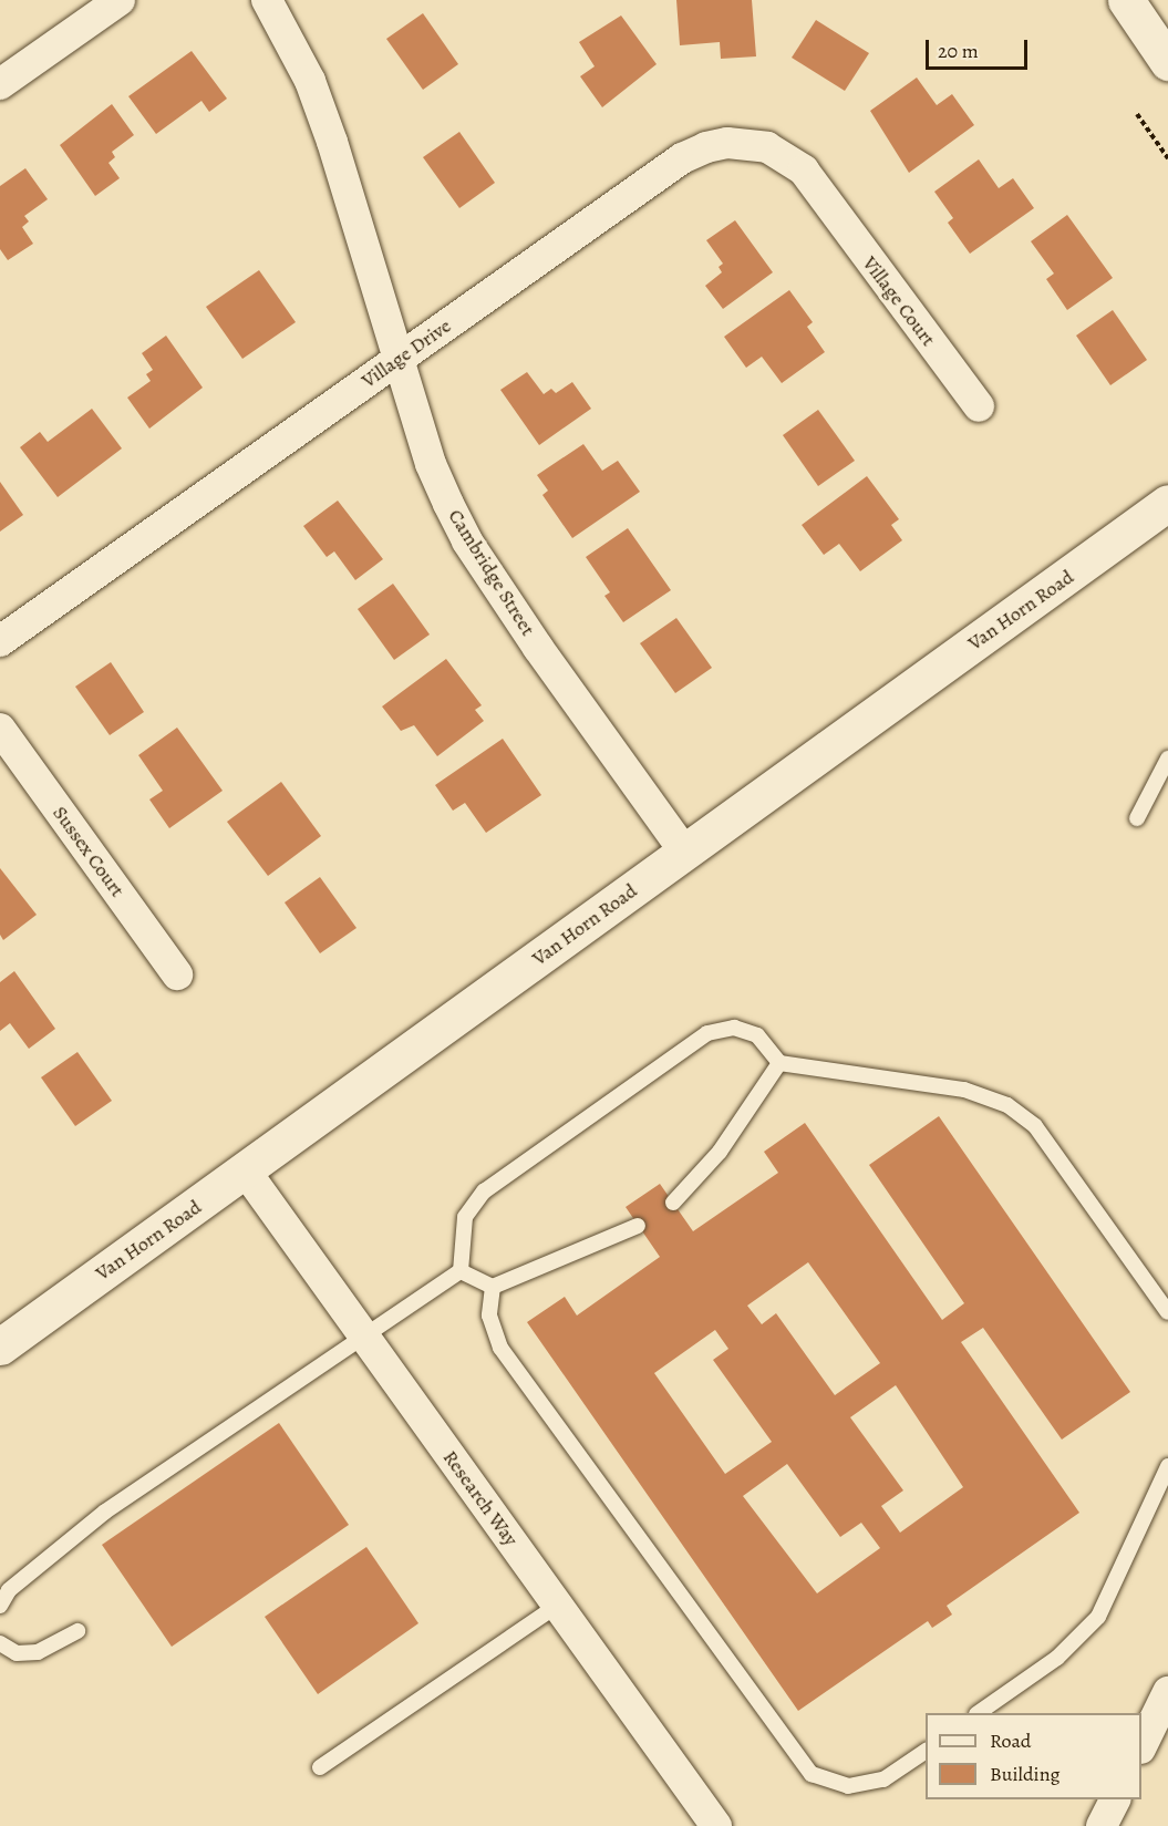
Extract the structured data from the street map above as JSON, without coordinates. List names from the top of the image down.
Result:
{
  "streets": {
    "main road": ["Van Horn Road"],
    "street": [
      "Village Court",
      "Village Drive",
      "Cambridge Street",
      "Sussex Court",
      "Research Way"
    ]
  },
  "crossings": [
    ["Village Court", "Village Drive"],
    ["Village Drive", "Cambridge Street"],
    ["Cambridge Street", "Van Horn Road"],
    ["Van Horn Road", "Research Way"]
  ],
  "legend": ["Road", "Building"],
  "scale_bar": "20 m"
}
